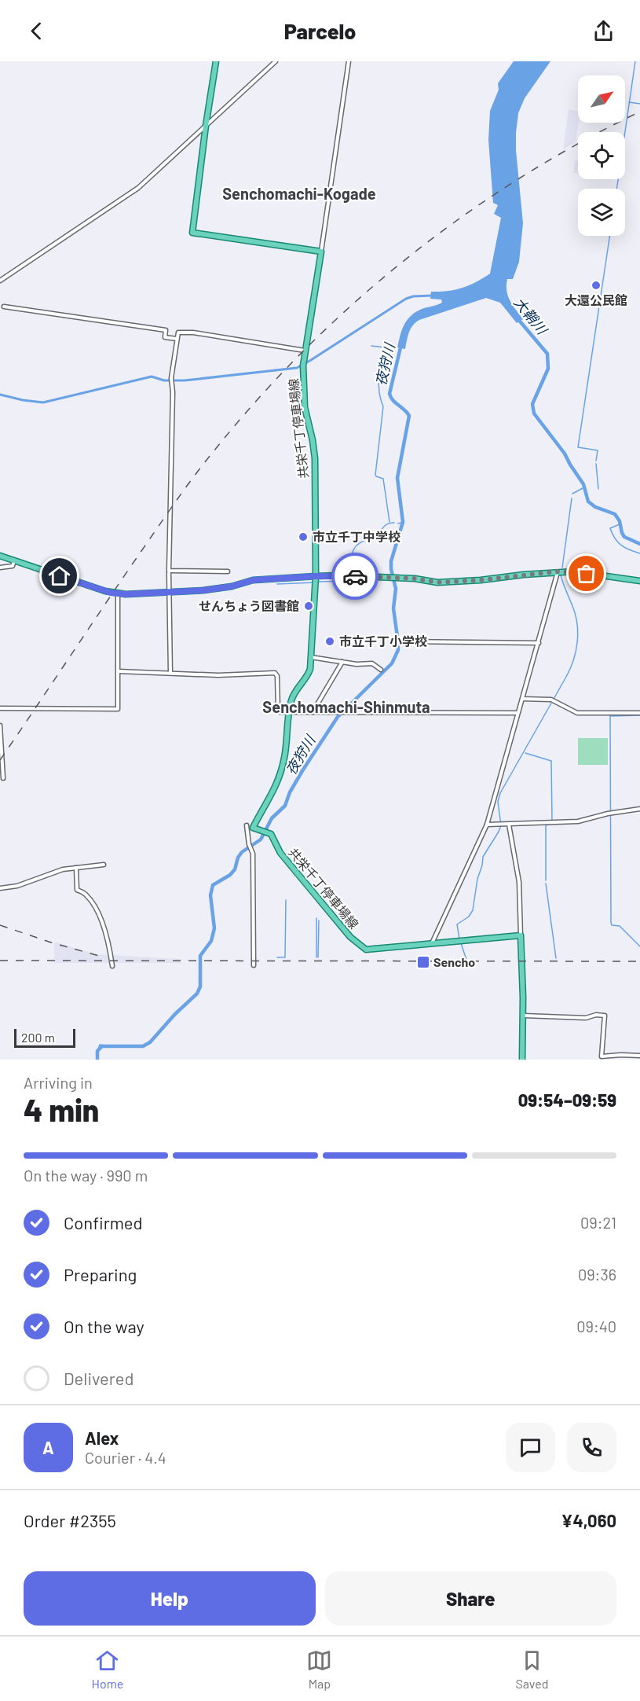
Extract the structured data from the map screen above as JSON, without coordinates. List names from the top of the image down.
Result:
{
  "streets": {
    "main road": ["共栄千丁停車場線"]
  },
  "districts": ["Senchomachi-Kogade", "Senchomachi-Shinmuta"],
  "water": ["大鞘川", "夜狩川"],
  "places": {
    "other": [
      "大還公民館",
      "市立千丁中学校",
      "せんちょう図書館",
      "市立千丁小学校"
    ],
    "transit": ["Sencho"]
  },
  "scale_bar": "200 m",
  "north": "top right",
  "page": {
    "header": "Parcelo",
    "scale": "200 m",
    "heading": ["4 min", "Arriving in", "09:54–09:59"],
    "panel": [
      "Alex",
      "Courier · 4.4",
      "Order #2355",
      "¥4,060"
    ],
    "bar": "On the way · 990 m",
    "list": [
      ["Confirmed", "09:21"],
      ["Preparing", "09:36"],
      ["On the way", "09:40"],
      "Delivered"
    ],
    "round": "A",
    "buttons": ["Help", "Share"],
    "tabs": ["Home", "Map", "Saved"]
  }
}
